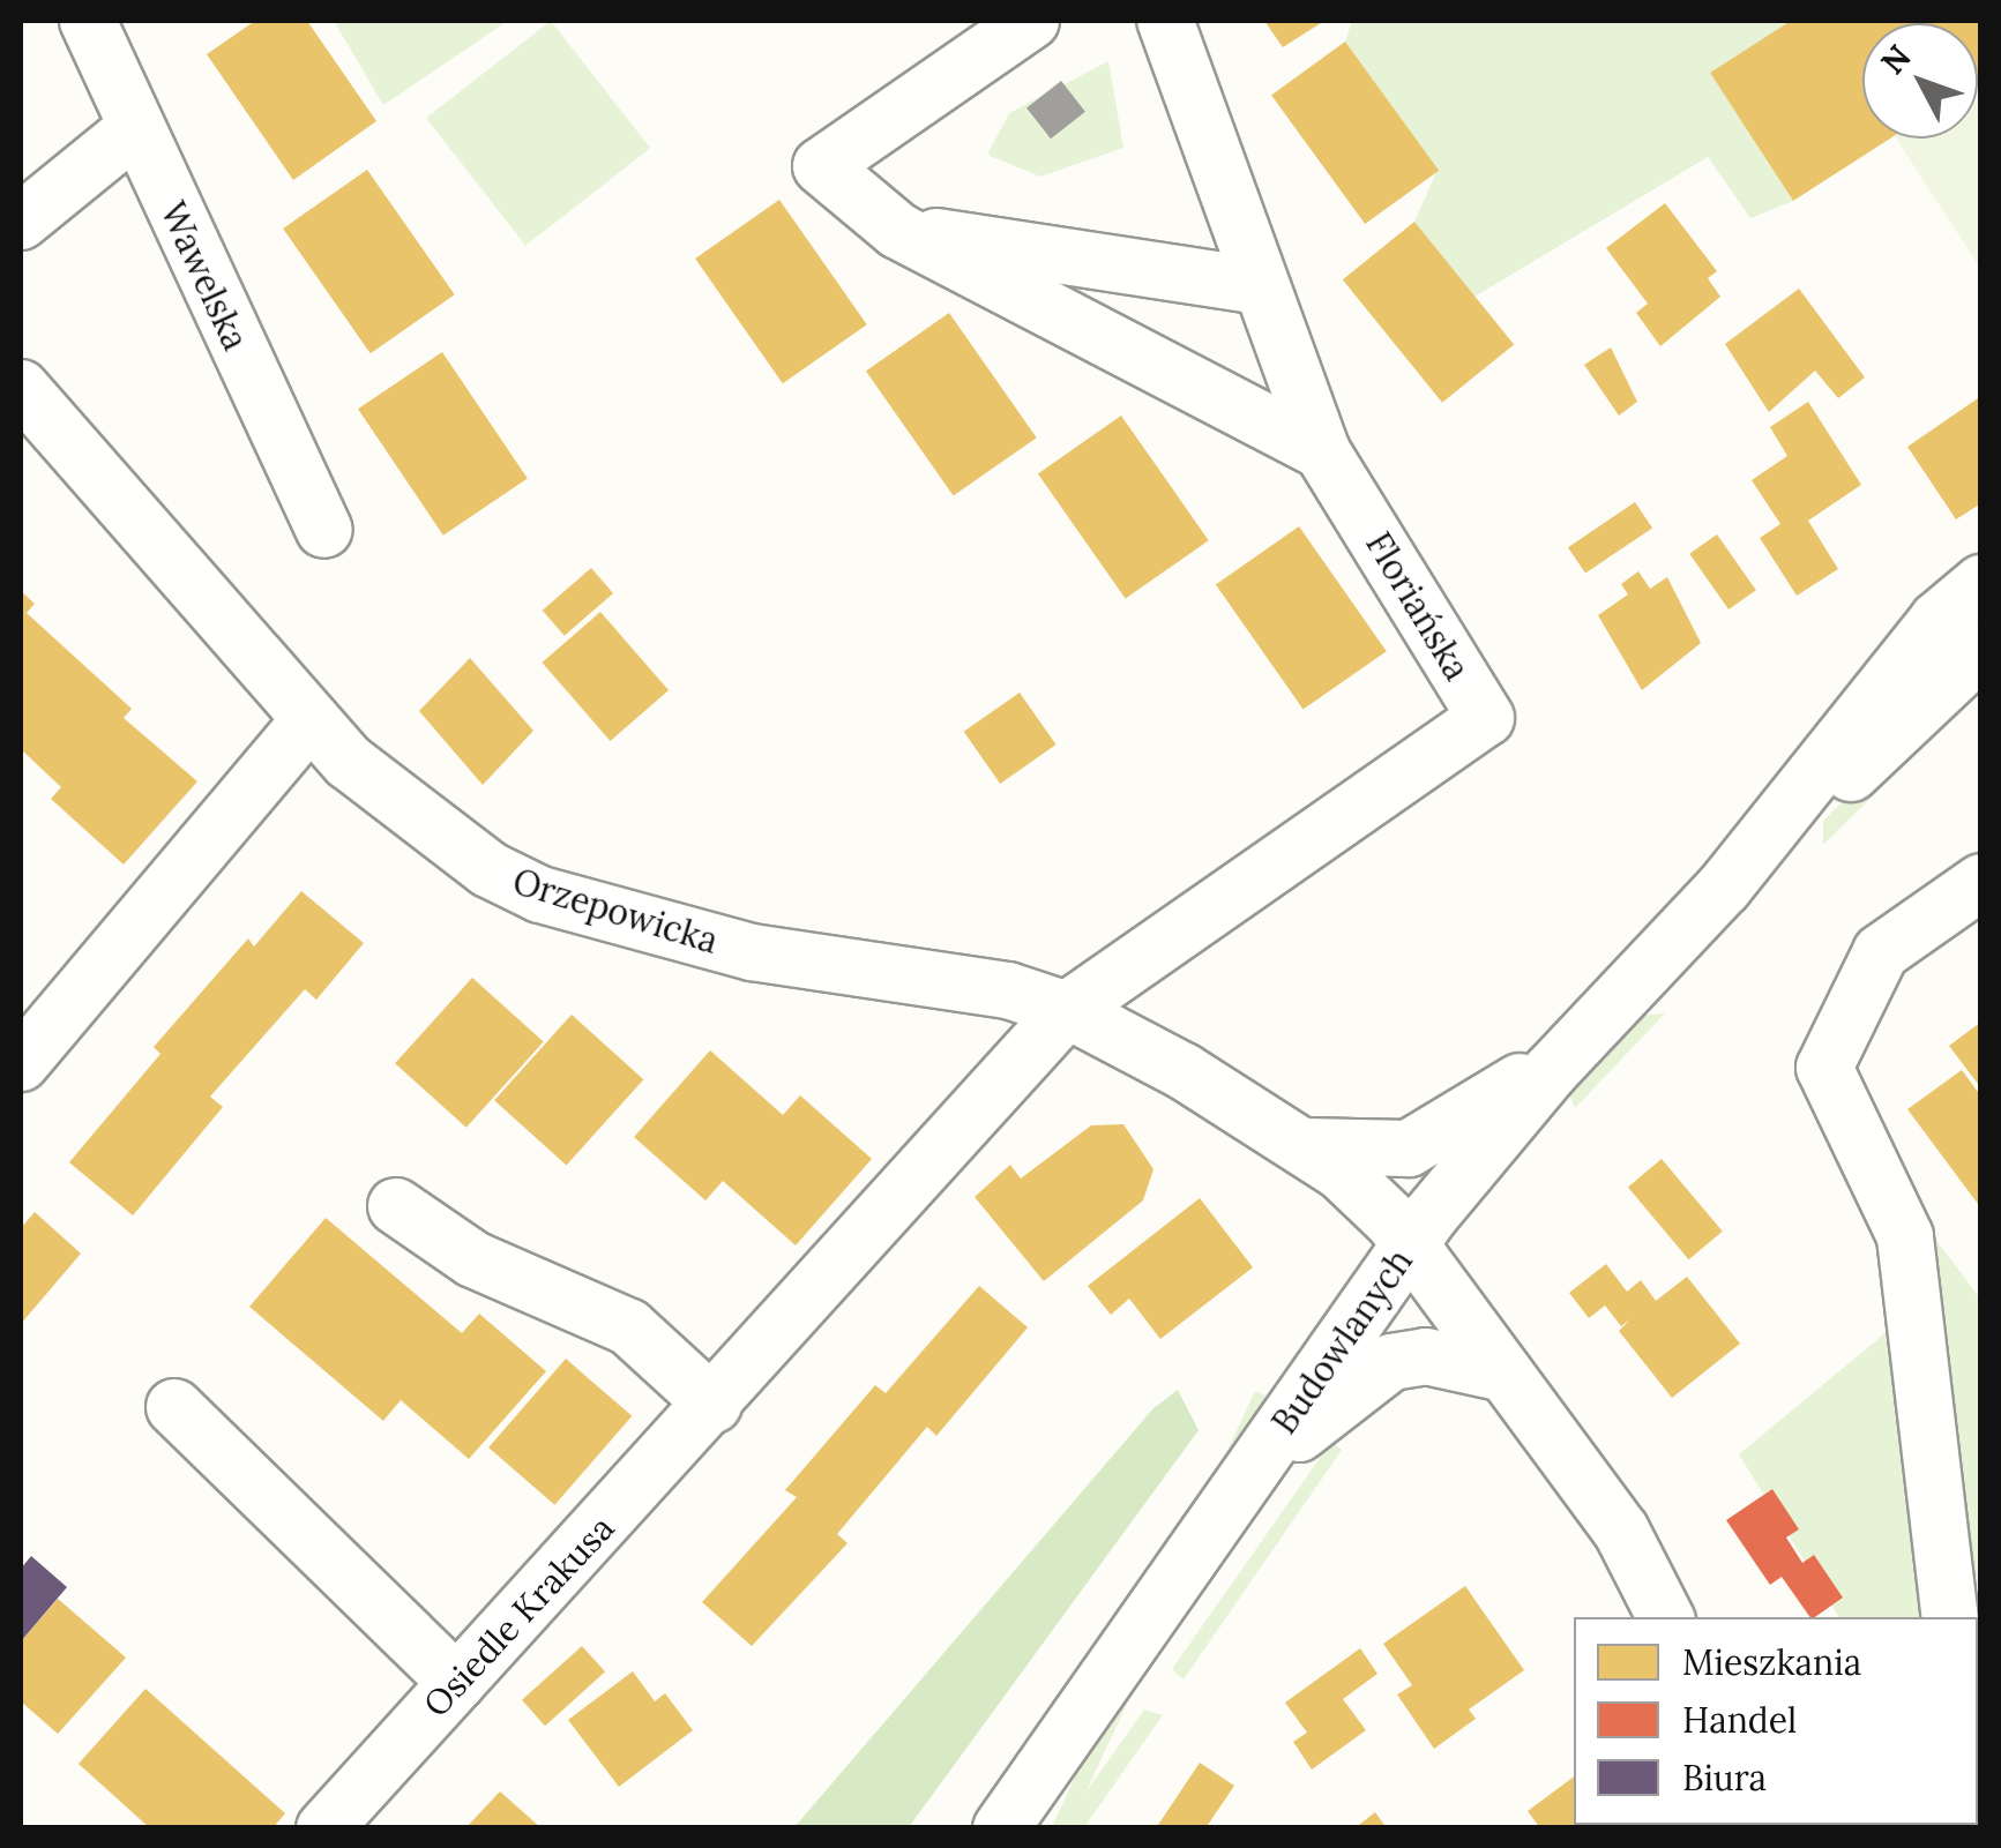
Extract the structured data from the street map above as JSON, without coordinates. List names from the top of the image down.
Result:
{
  "streets": {
    "street": [
      "Wawelska",
      "Floriańska",
      "Orzepowicka",
      "Budowlanych",
      "Osiedle Krakusa"
    ]
  },
  "crossings": [
    ["Floriańska", "Orzepowicka"],
    ["Floriańska", "Osiedle Krakusa"],
    ["Orzepowicka", "Budowlanych"],
    ["Orzepowicka", "Osiedle Krakusa"]
  ],
  "legend": ["Mieszkania", "Handel", "Biura"],
  "north": "top left"
}
